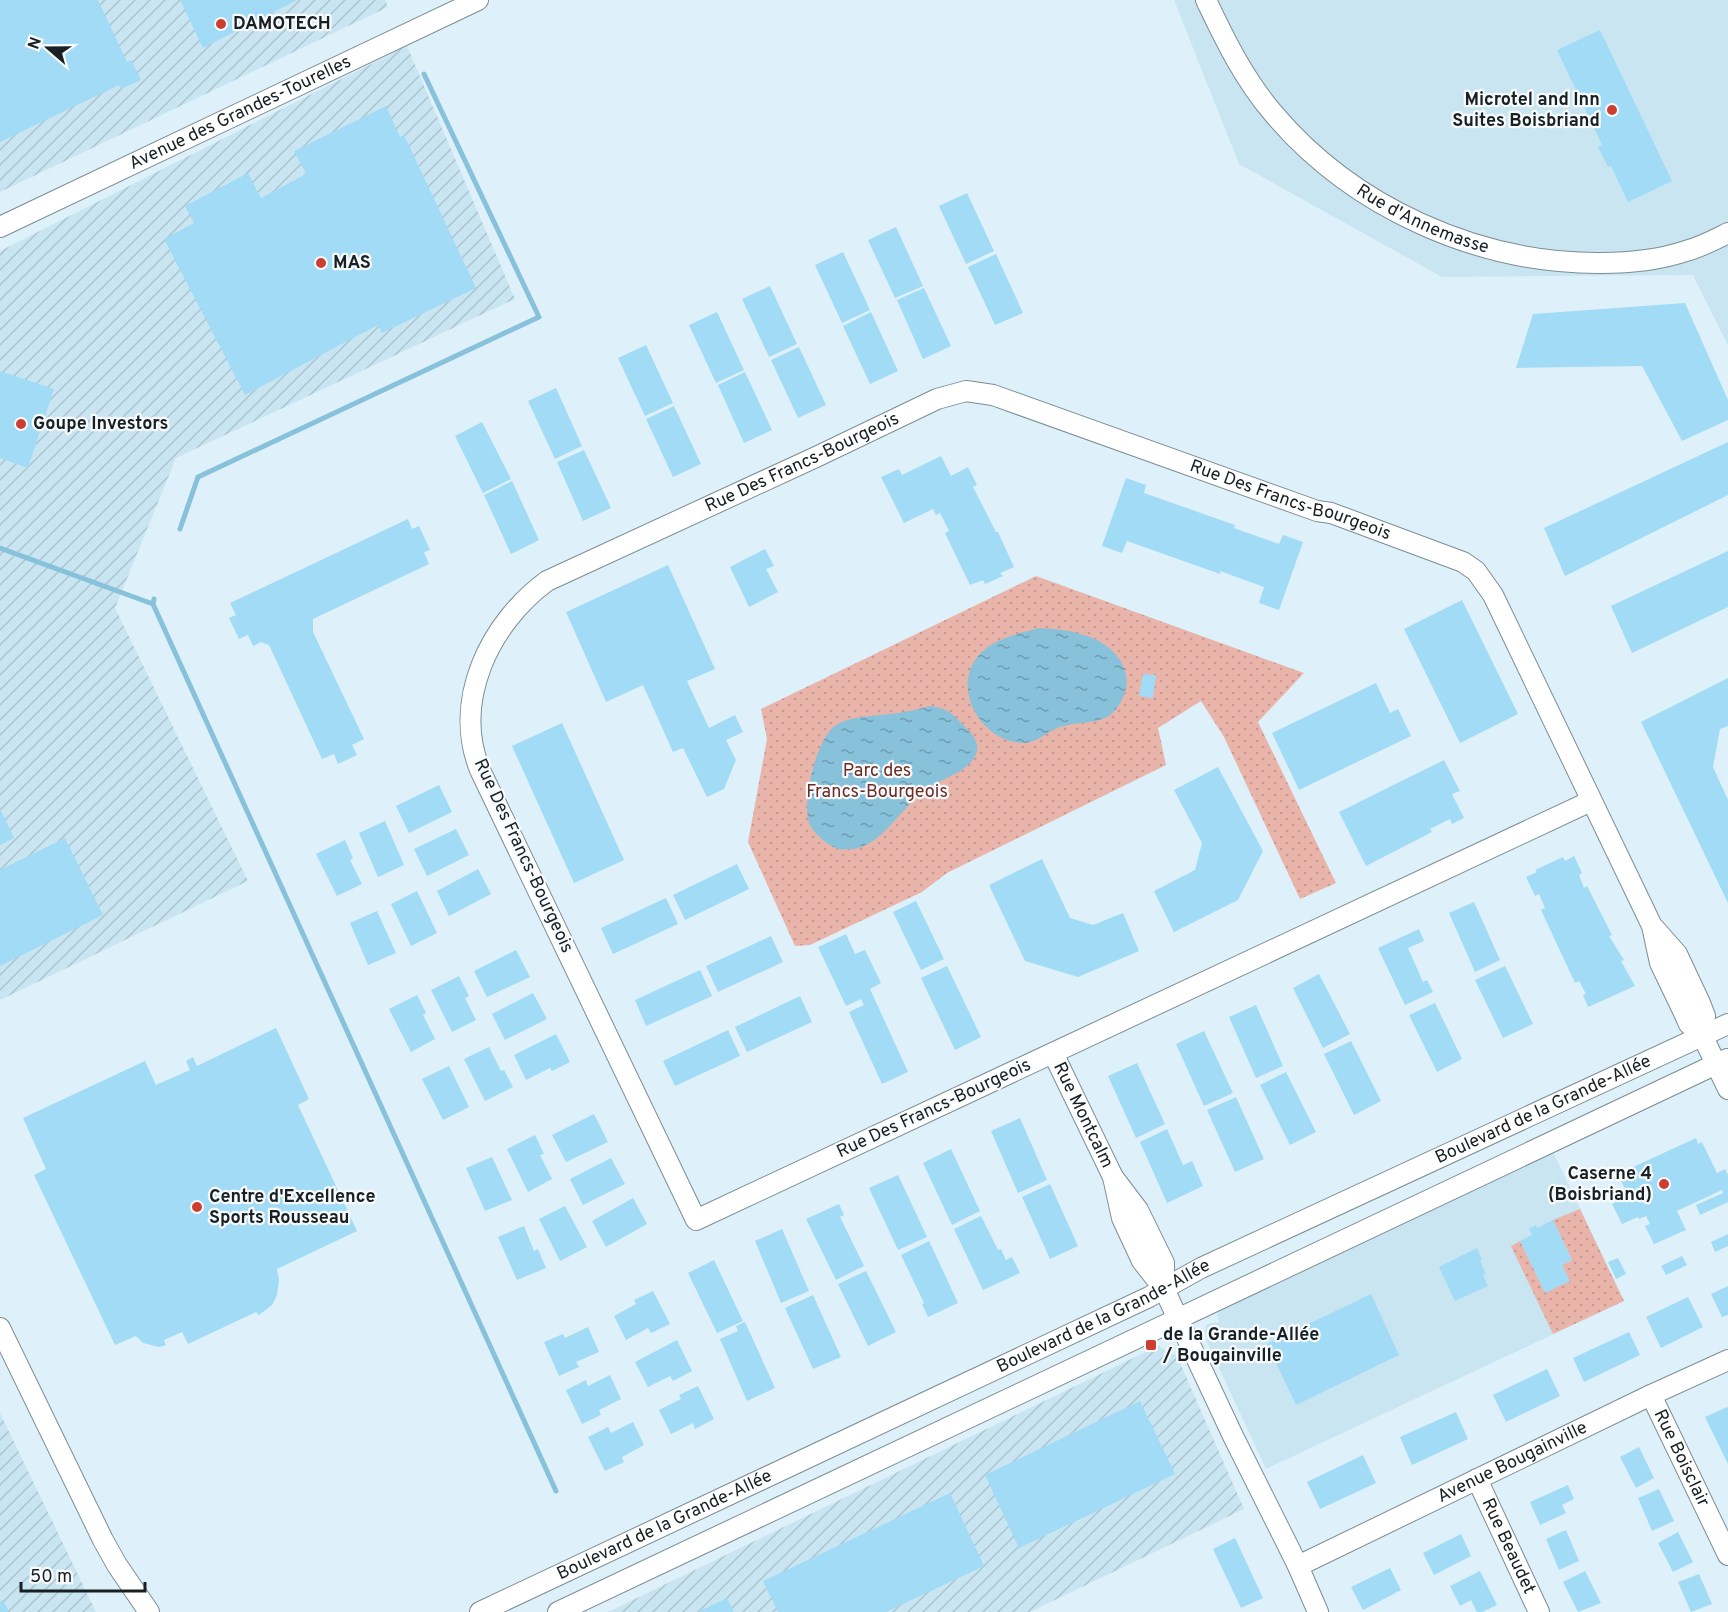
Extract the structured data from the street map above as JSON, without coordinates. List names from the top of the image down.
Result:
{
  "streets": {
    "street": [
      "Avenue des Grandes-Tourelles",
      "Rue d'Annemasse",
      "Rue Des Francs-Bourgeois",
      "Boulevard de la Grande-Allée",
      "Rue Montcalm",
      "Rue Boisclair",
      "Avenue Bougainville",
      "Rue Beaudet"
    ]
  },
  "crossings": [
    ["Rue Des Francs-Bourgeois", "Boulevard de la Grande-Allée"],
    ["Rue Des Francs-Bourgeois", "Rue Montcalm"],
    ["Boulevard de la Grande-Allée", "Rue Montcalm"],
    ["Rue Boisclair", "Avenue Bougainville"],
    ["Avenue Bougainville", "Rue Beaudet"]
  ],
  "parks": ["Parc des Francs-Bourgeois"],
  "places": {
    "other": [
      "DAMOTECH",
      "Microtel and Inn Suites Boisbriand",
      "MAS",
      "Goupe Investors",
      "Caserne 4 (Boisbriand)",
      "Centre d'Excellence Sports Rousseau"
    ],
    "transit": ["de la Grande-Allée / Bougainville"]
  },
  "scale_bar": "50 m",
  "north": "left"
}
